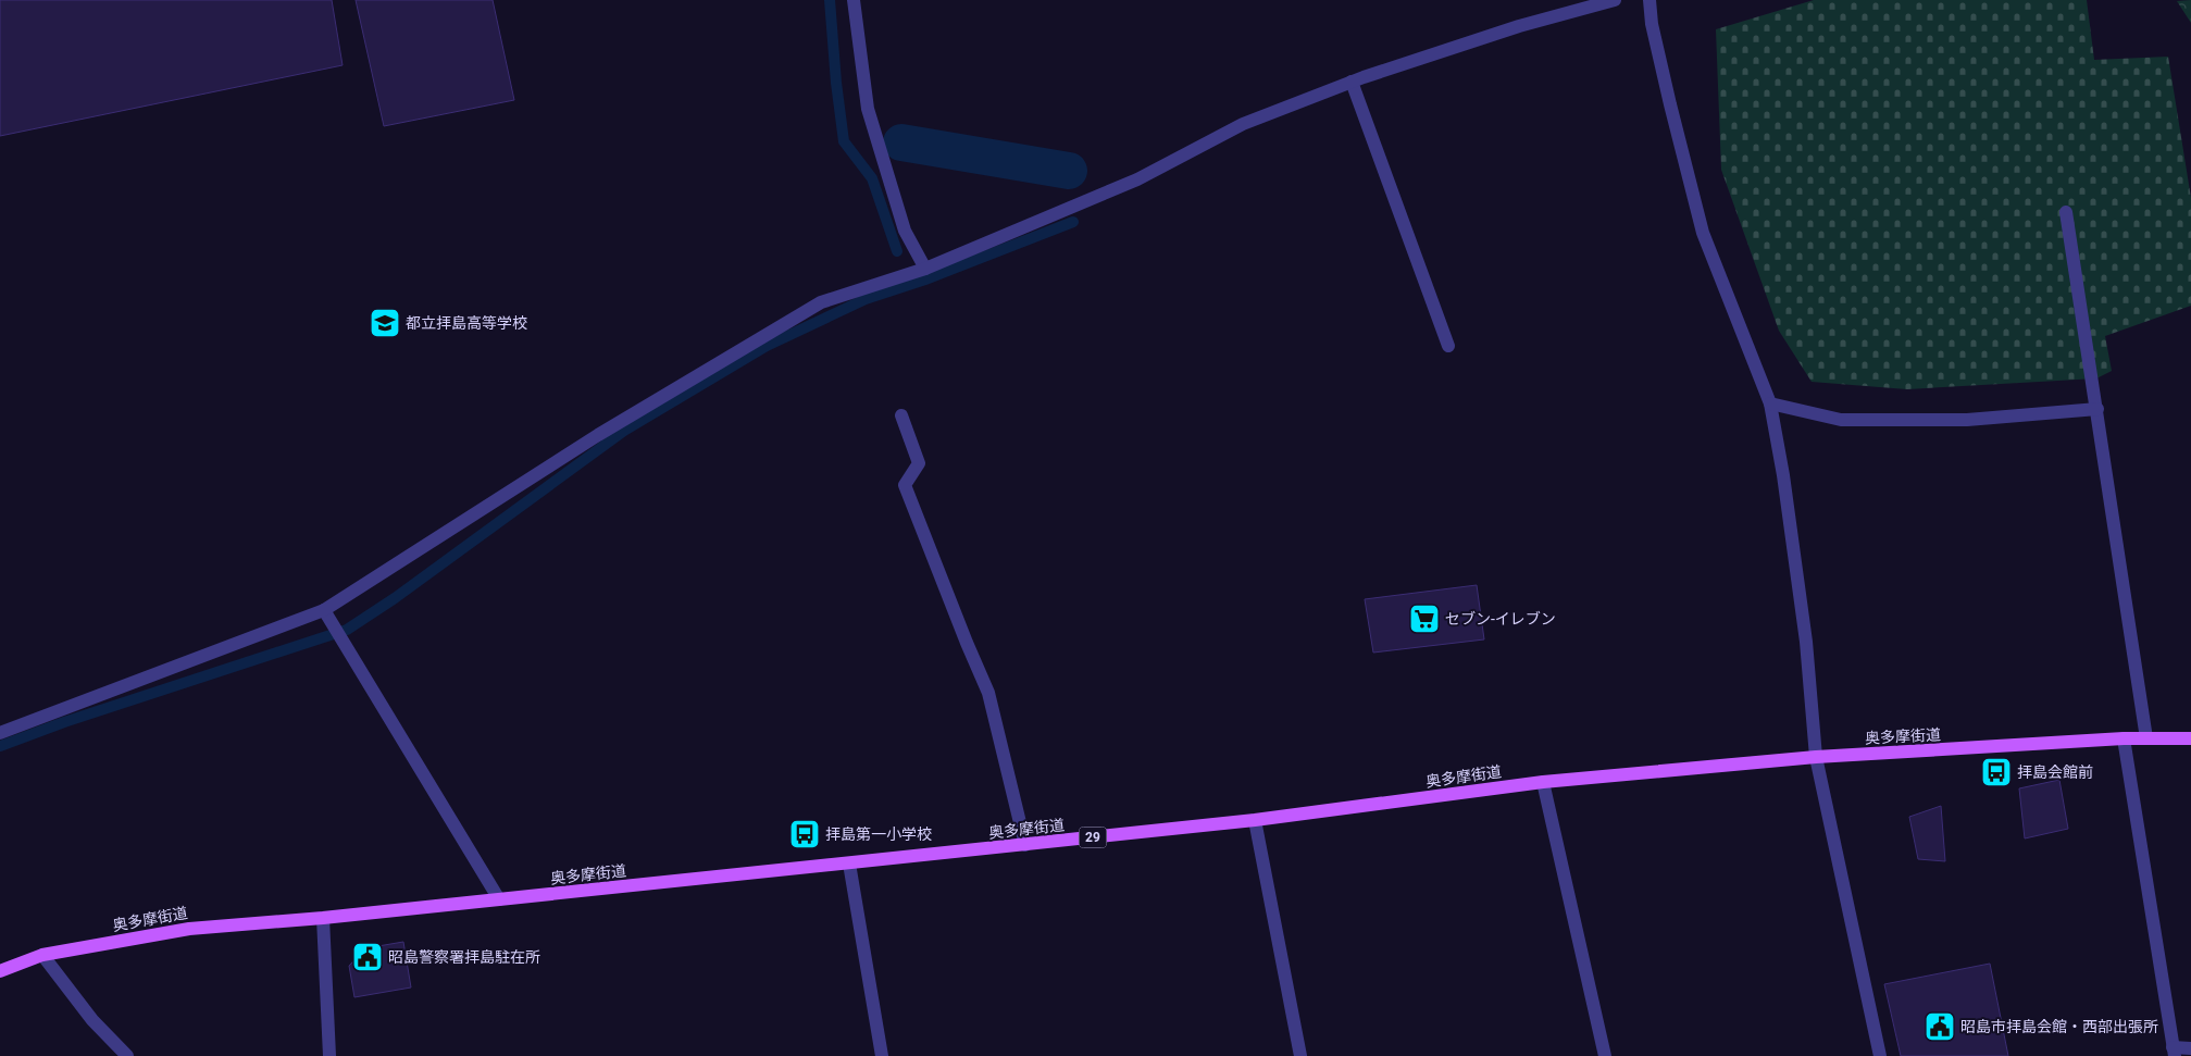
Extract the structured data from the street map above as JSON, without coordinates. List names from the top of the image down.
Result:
{
  "streets": {
    "main road": ["奥多摩街道", "29"]
  },
  "places": {
    "school or university": ["都立拝島高等学校"],
    "supermarket": ["セブン-イレブン"],
    "bus stop": ["拝島会館前", "拝島第一小学校"],
    "public building": ["昭島警察署拝島駐在所", "昭島市拝島会館・西部出張所"]
  }
}
